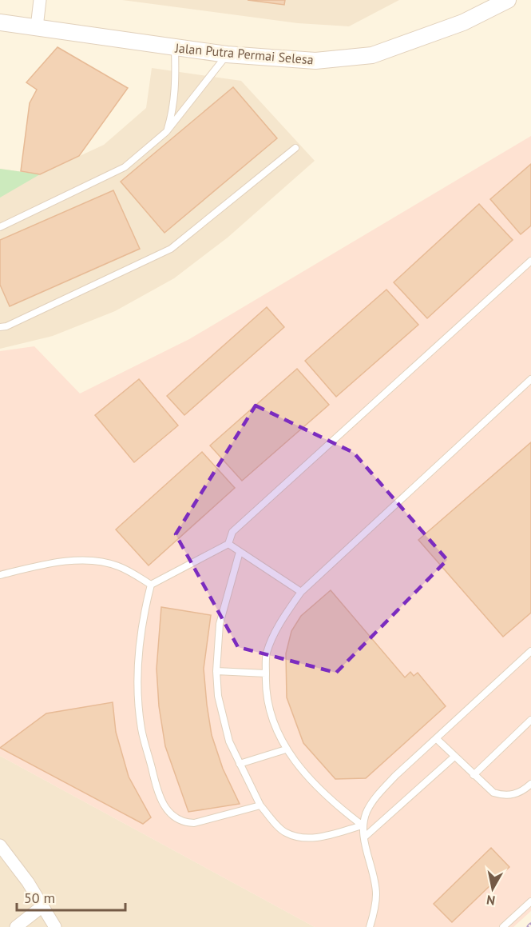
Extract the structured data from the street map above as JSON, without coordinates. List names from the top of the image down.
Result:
{
  "streets": {
    "street": ["Jalan Putra Permai Selesa"]
  },
  "scale_bar": "50 m",
  "north": "bottom"
}
